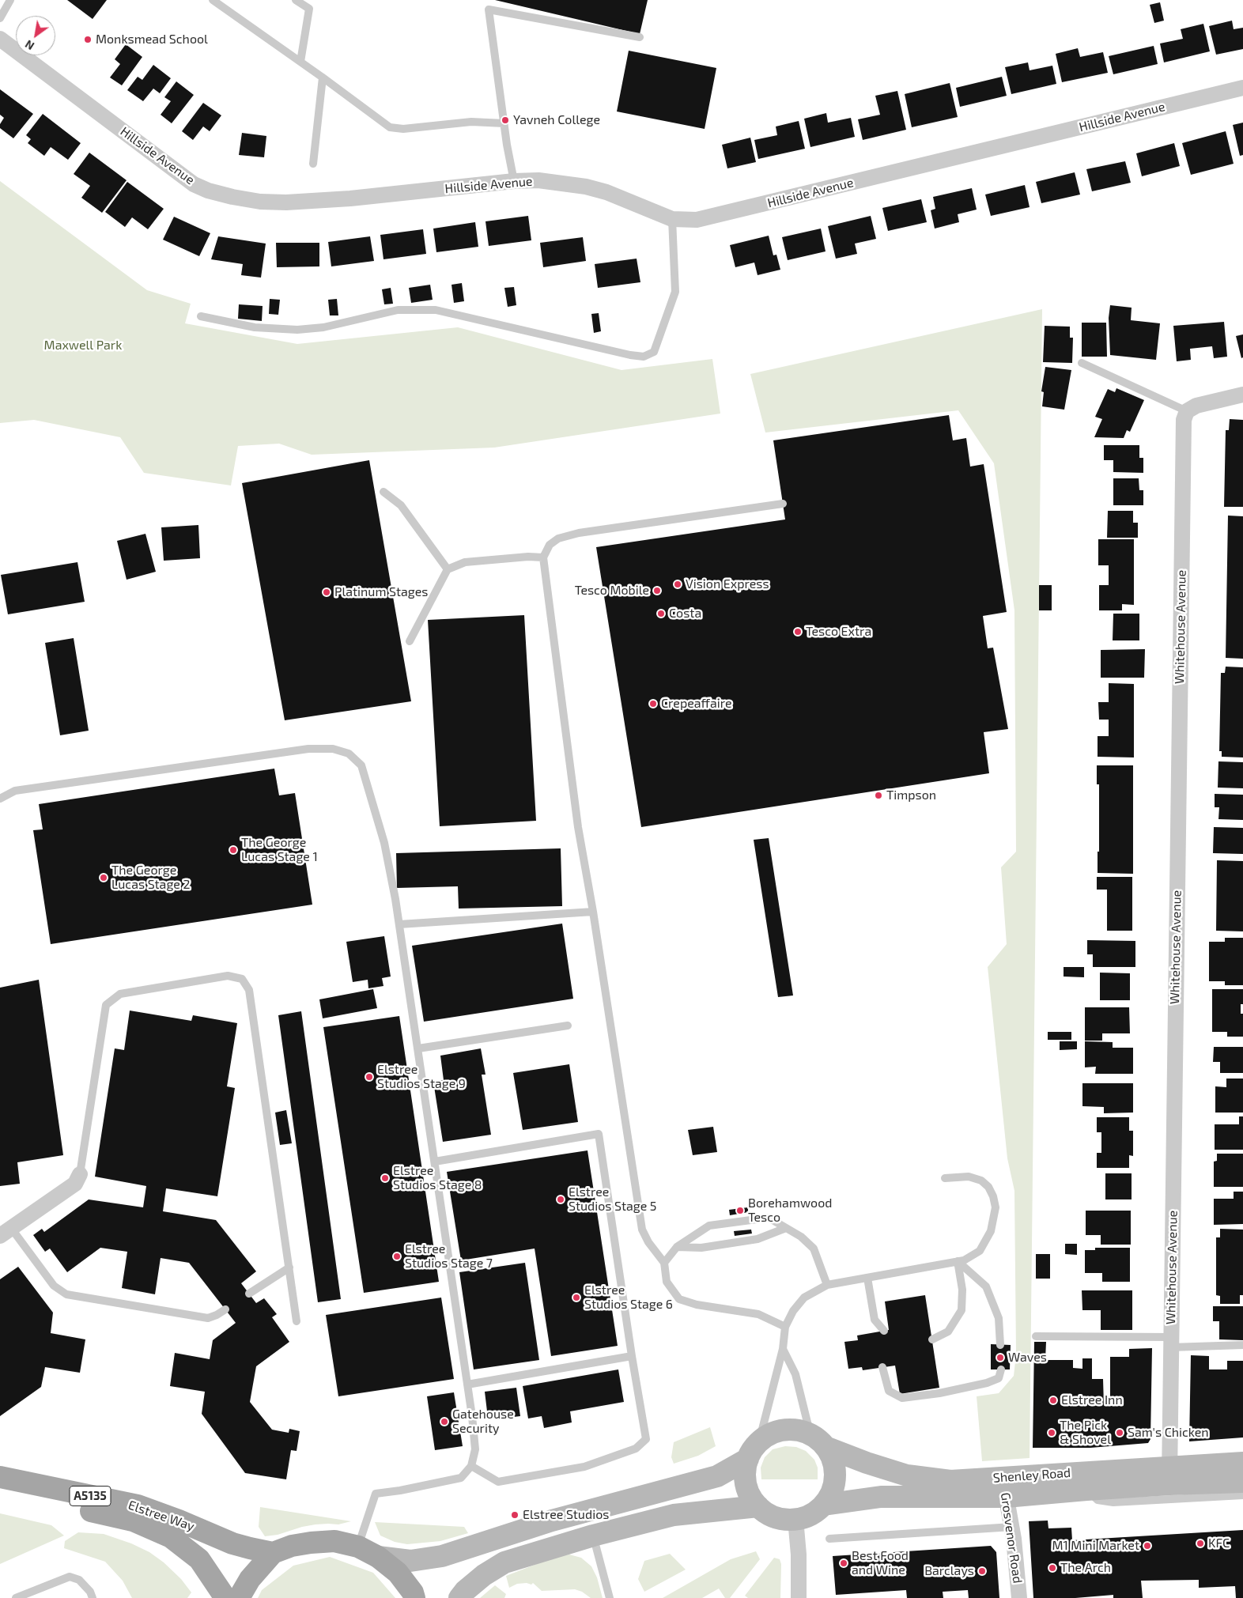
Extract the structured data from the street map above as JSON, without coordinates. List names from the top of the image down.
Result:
{
  "streets": {
    "main road": ["Shenley Road", "A5135", "Elstree Way"],
    "street": ["Hillside Avenue", "Whitehouse Avenue", "Grosvenor Road"]
  },
  "crossings": [
    ["Whitehouse Avenue", "Shenley Road"],
    ["Shenley Road", "Grosvenor Road"]
  ],
  "parks": ["Maxwell Park"],
  "places": [
    "Monksmead School",
    "Yavneh College",
    "Vision Express",
    "Tesco Mobile",
    "Platinum Stages",
    "Costa",
    "Tesco Extra",
    "Crepeaffaire",
    "Timpson",
    "The George Lucas Stage 1",
    "The George Lucas Stage 2",
    "Elstree Studios Stage 9",
    "Elstree Studios Stage 8",
    "Elstree Studios Stage 5",
    "Borehamwood Tesco",
    "Elstree Studios Stage 7",
    "Elstree Studios Stage 6",
    "Waves",
    "Elstree Inn",
    "Gatehouse Security",
    "The Pick & Shovel",
    "Sam's Chicken",
    "Elstree Studios",
    "KFC",
    "M1 Mini Market",
    "Best Food and Wine",
    "The Arch",
    "Barclays"
  ],
  "north": "bottom left"
}
